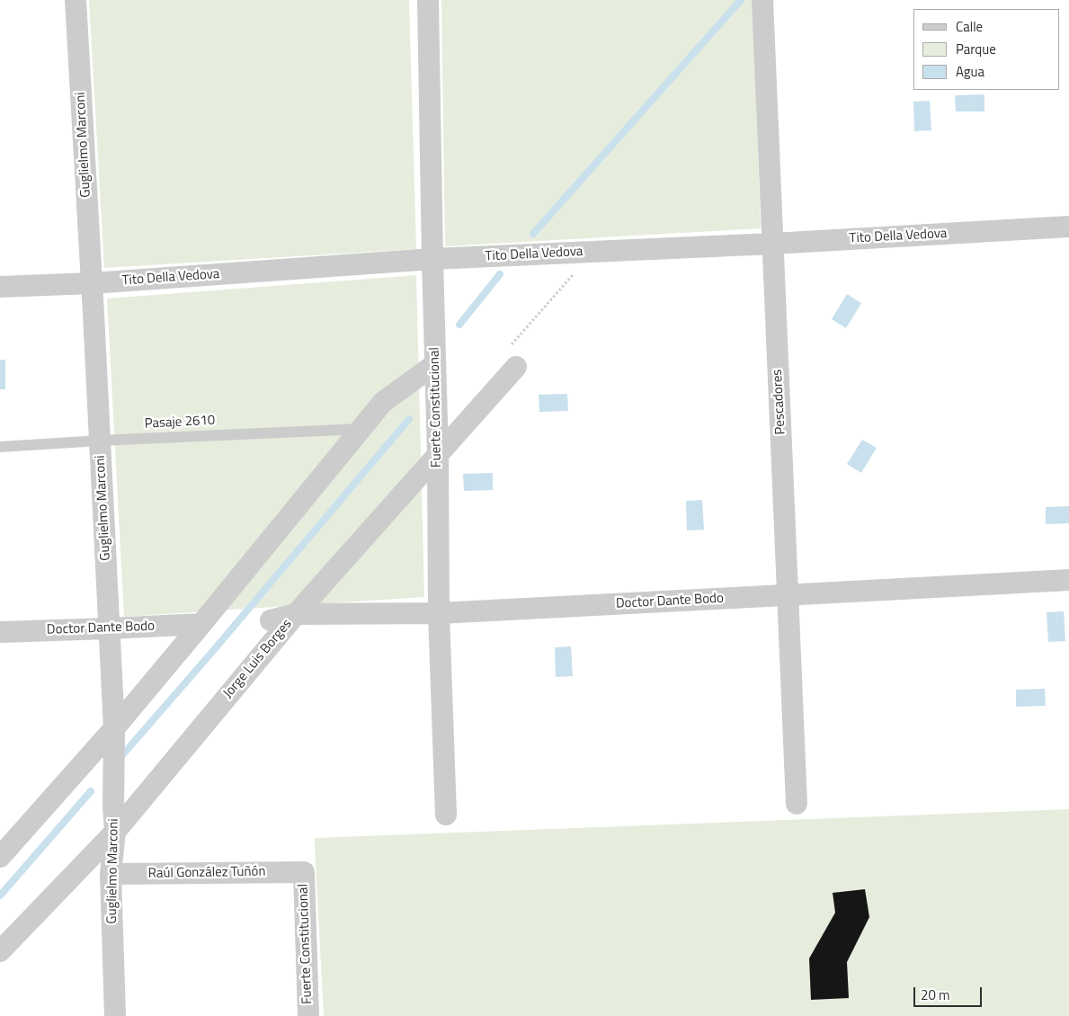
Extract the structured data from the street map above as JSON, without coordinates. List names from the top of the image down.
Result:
{
  "streets": {
    "street": [
      "Guglielmo Marconi",
      "Tito Della Vedova",
      "Pescadores",
      "Fuerte Constitucional",
      "Doctor Dante Bodo",
      "Jorge Luis Borges",
      "Raúl González Tuñón"
    ],
    "lane": ["Pasaje 2610"]
  },
  "crossings": [
    ["Guglielmo Marconi", "Tito Della Vedova"],
    ["Guglielmo Marconi", "Pasaje 2610"],
    ["Guglielmo Marconi", "Doctor Dante Bodo"],
    ["Guglielmo Marconi", "Jorge Luis Borges"],
    ["Guglielmo Marconi", "Raúl González Tuñón"],
    ["Tito Della Vedova", "Pescadores"],
    ["Tito Della Vedova", "Fuerte Constitucional"],
    ["Pescadores", "Doctor Dante Bodo"],
    ["Fuerte Constitucional", "Doctor Dante Bodo"],
    ["Fuerte Constitucional", "Jorge Luis Borges"],
    ["Fuerte Constitucional", "Raúl González Tuñón"],
    ["Doctor Dante Bodo", "Jorge Luis Borges"]
  ],
  "legend": ["Calle", "Parque", "Agua"],
  "scale_bar": "20 m"
}
